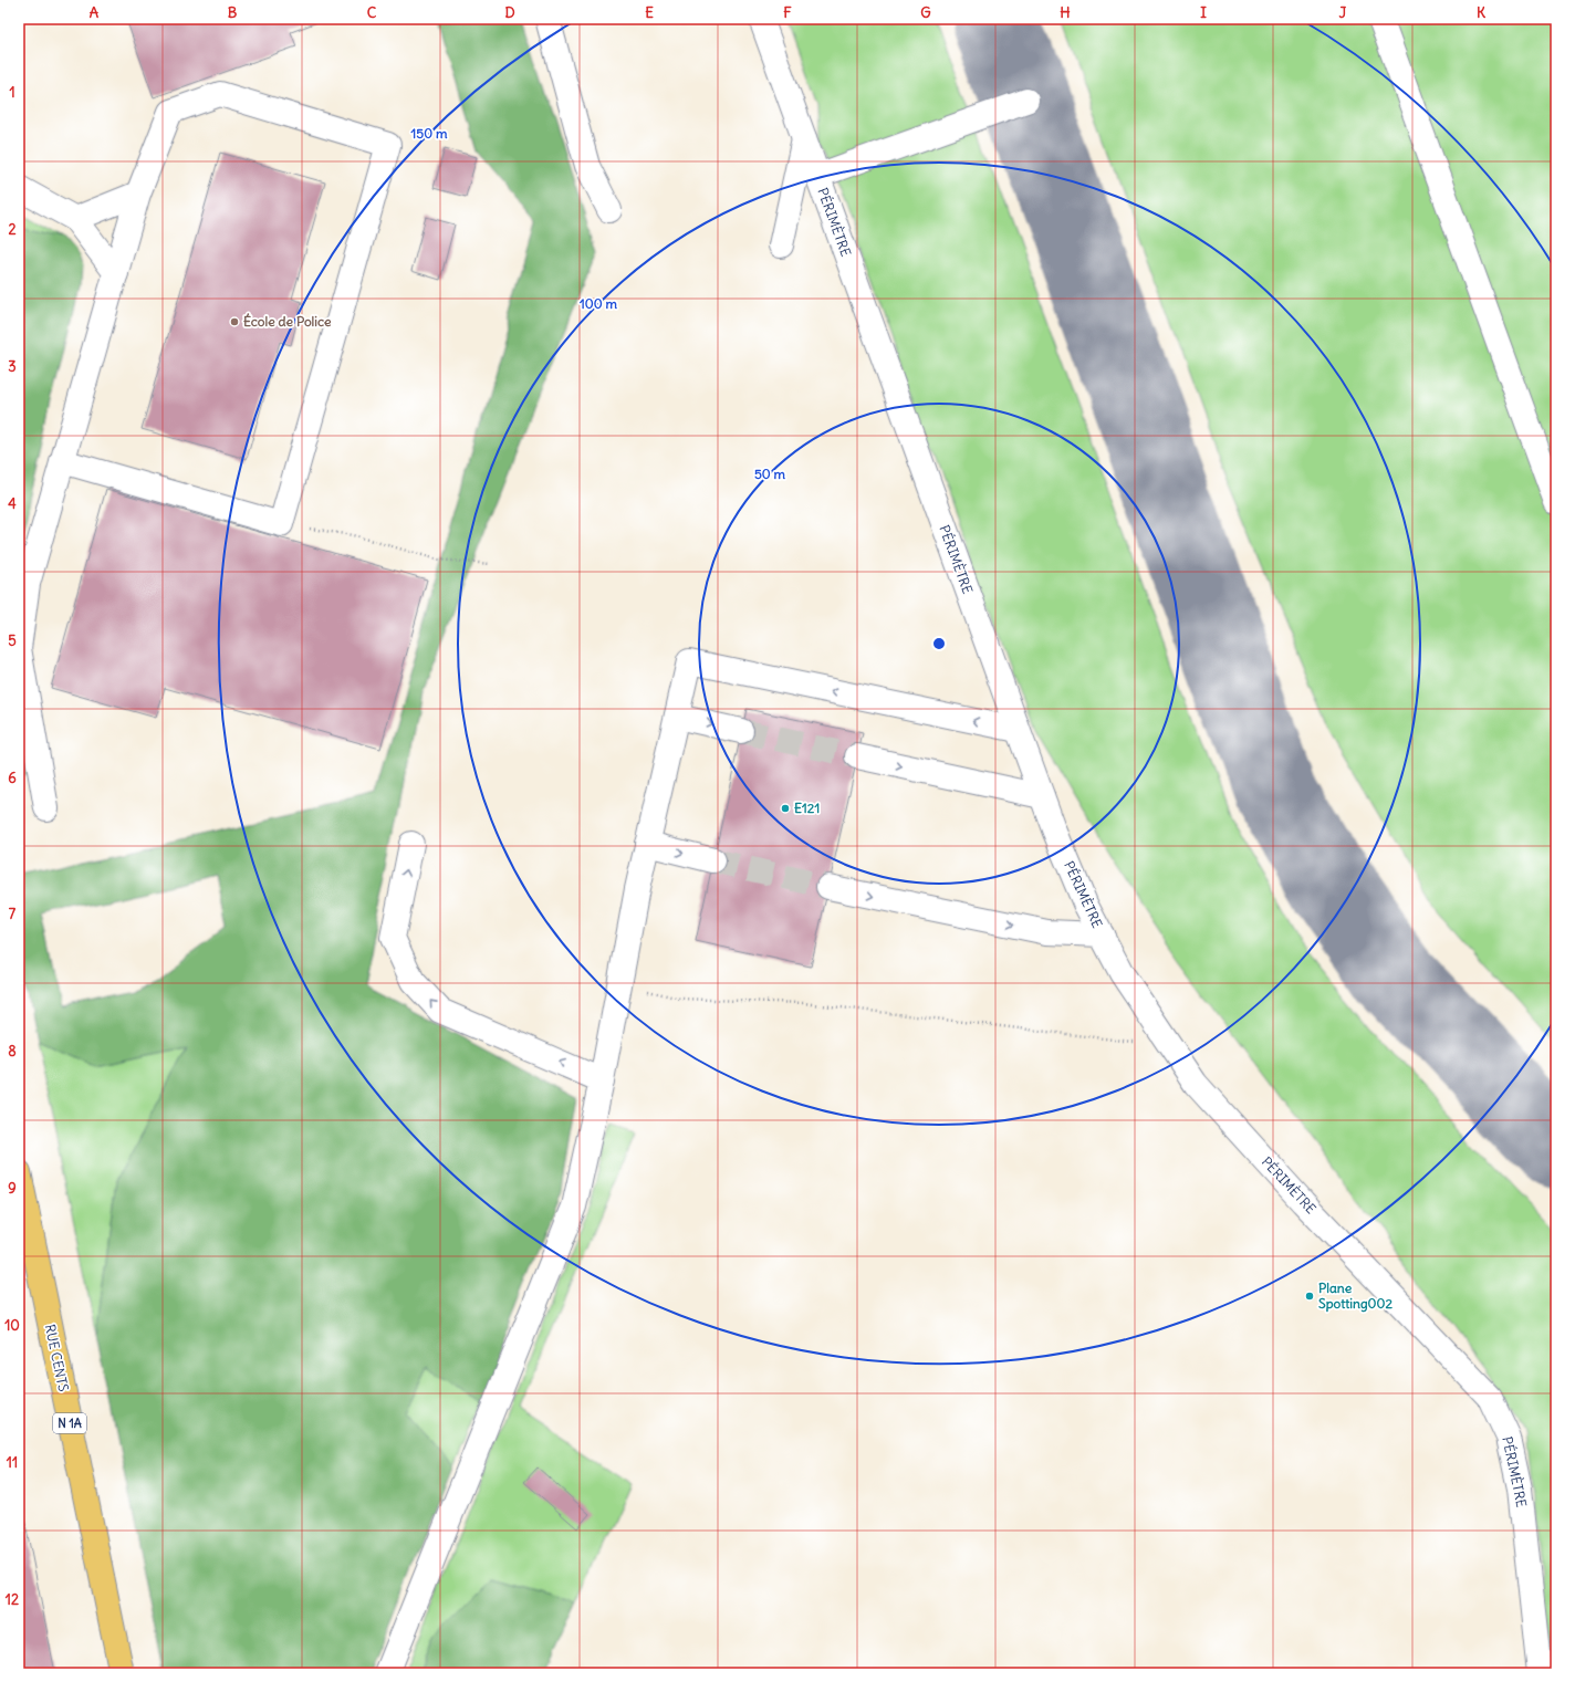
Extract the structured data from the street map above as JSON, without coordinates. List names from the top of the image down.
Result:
{
  "streets": {
    "main road": ["RUE CENTS", "N 1A"],
    "lane": ["PÉRIMÈTRE"]
  },
  "places": ["École de Police", "E121", "Plane Spotting002"],
  "grid": {
    "columns": [
      "A",
      "B",
      "C",
      "D",
      "E",
      "F",
      "G",
      "H",
      "I",
      "J",
      "K"
    ],
    "rows": [
      "1",
      "2",
      "3",
      "4",
      "5",
      "6",
      "7",
      "8",
      "9",
      "10",
      "11",
      "12"
    ]
  },
  "rings": ["150 m", "100 m", "50 m"]
}
